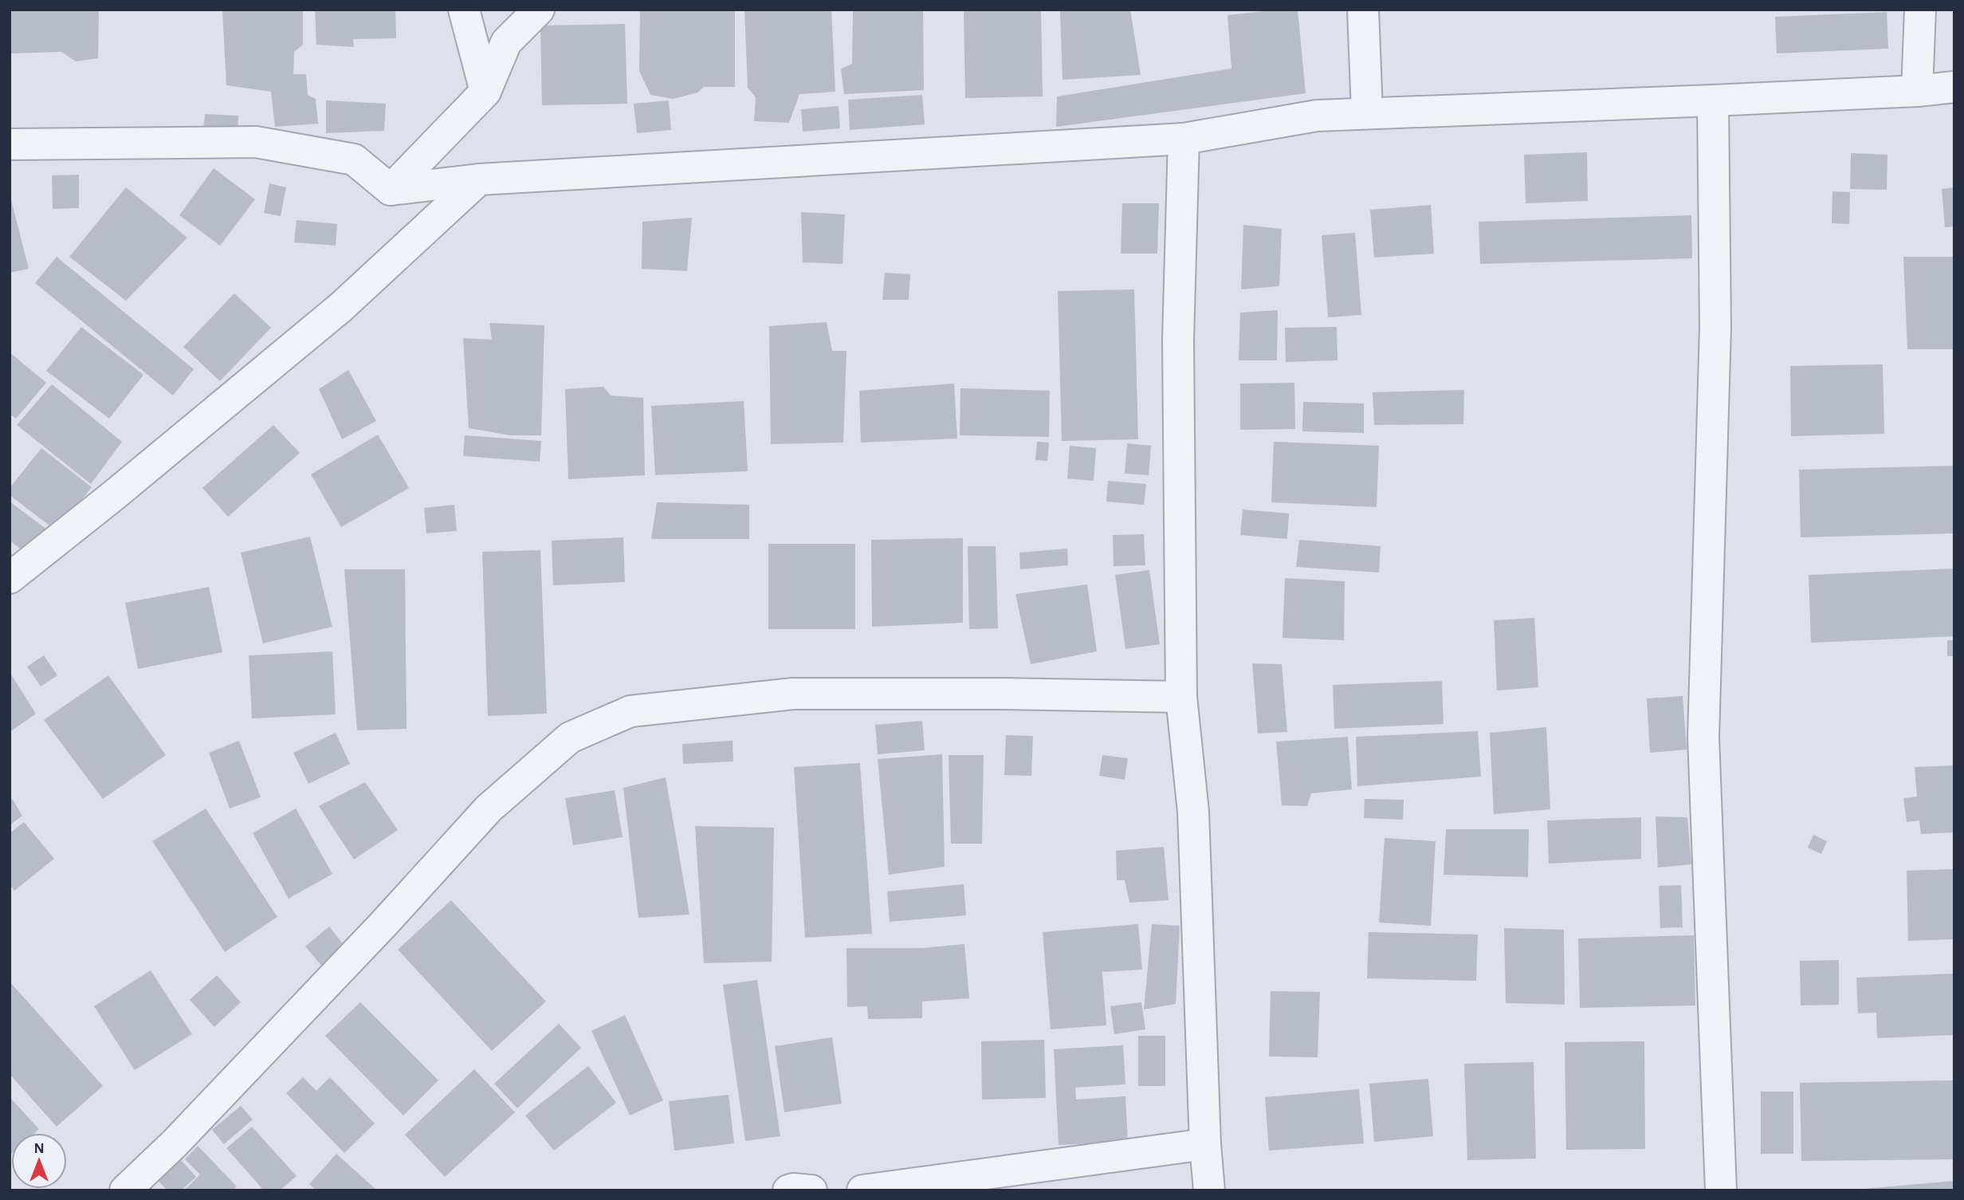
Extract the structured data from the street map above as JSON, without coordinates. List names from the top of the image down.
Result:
{
  "north": "top"
}
